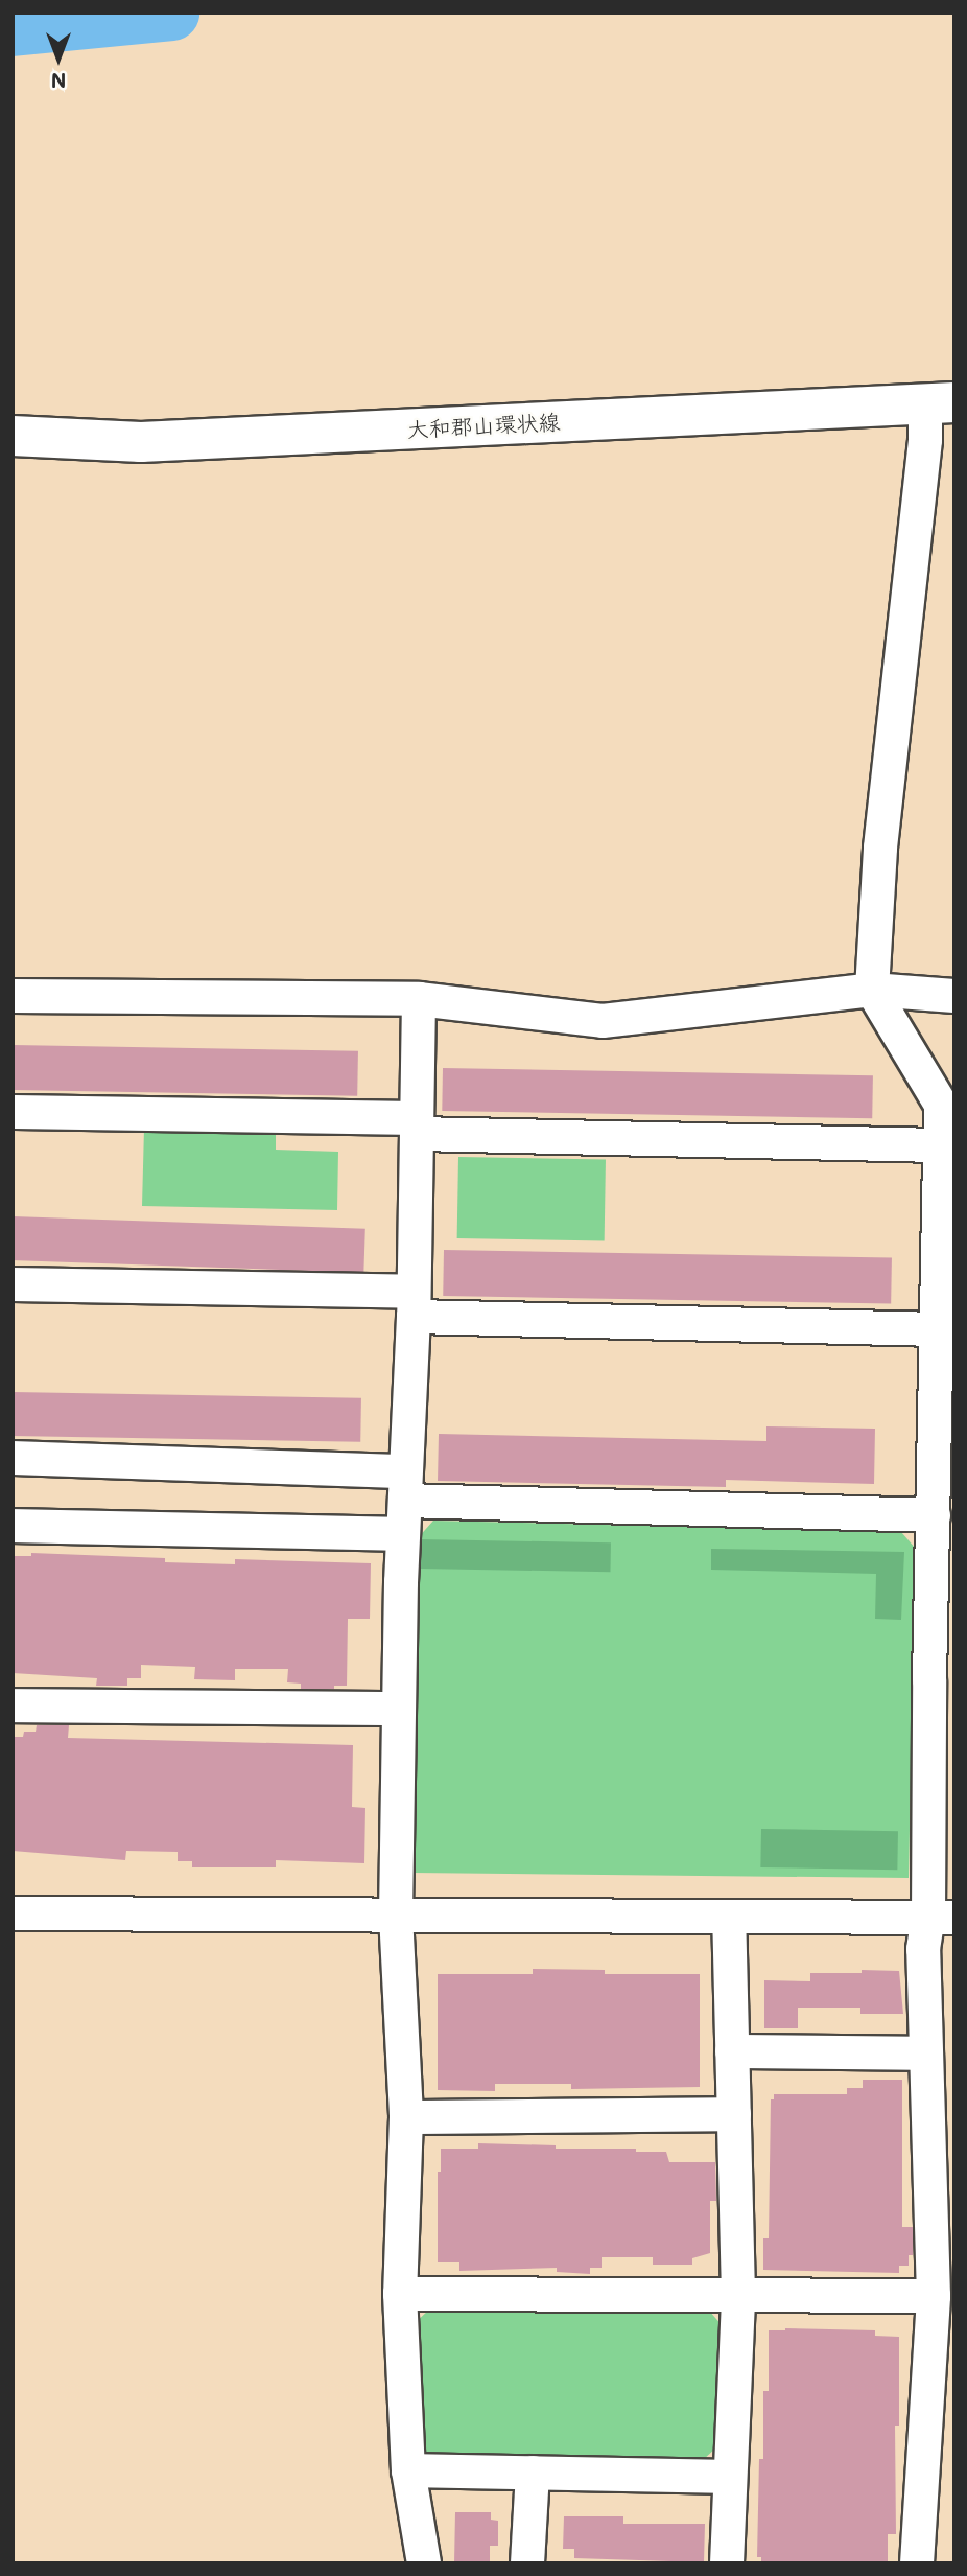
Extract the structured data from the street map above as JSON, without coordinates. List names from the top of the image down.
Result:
{
  "streets": {
    "main road": ["大和郡山環状線"]
  },
  "north": "bottom"
}
